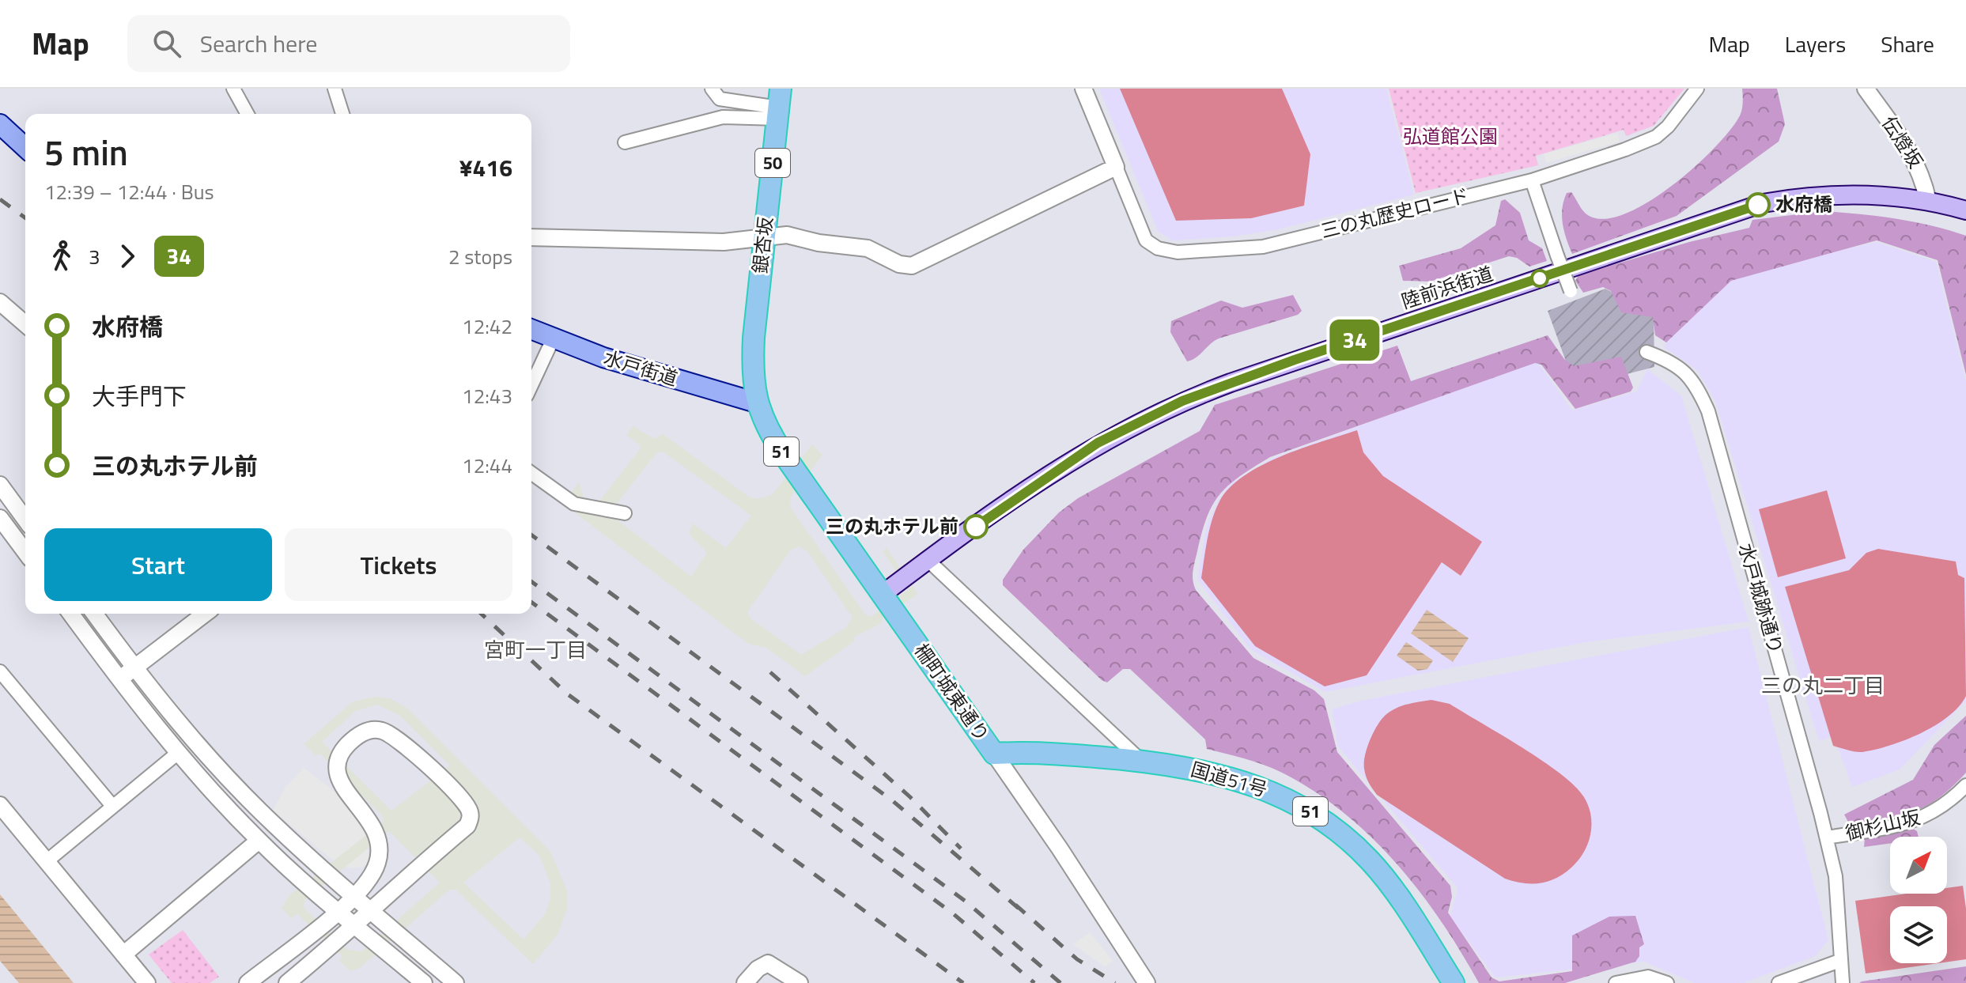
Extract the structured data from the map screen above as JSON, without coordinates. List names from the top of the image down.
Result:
{
  "streets": {
    "highway": [
      "50",
      "銀杏坂",
      "51",
      "柵町城東通り",
      "国道51号"
    ],
    "main road": ["陸前浜街道", "水戸街道"],
    "street": [
      "伝燈坂",
      "三の丸歴史ロード",
      "水戸城跡通り",
      "御杉山坂"
    ]
  },
  "crossings": [
    ["伝燈坂", "陸前浜街道"],
    ["銀杏坂", "水戸街道"],
    ["銀杏坂", "柵町城東通り"],
    ["陸前浜街道", "柵町城東通り"],
    ["水戸街道", "柵町城東通り"],
    ["水戸城跡通り", "御杉山坂"],
    ["柵町城東通り", "国道51号"]
  ],
  "districts": ["宮町一丁目", "三の丸二丁目"],
  "parks": ["弘道館公園"],
  "places": ["水府橋", "三の丸ホテル前"],
  "lines": ["bus line 34"],
  "north": "top right",
  "page": {
    "header": "Map",
    "search": "Search here",
    "nav": ["Map", "Layers", "Share"],
    "on_map": "34",
    "heading": ["5 min", "12:39 – 12:44 · Bus", "¥416"],
    "legs": ["3", "34", "2 stops"],
    "list": [
      {
        "name": "水府橋",
        "value": "12:42"
      },
      {
        "name": "大手門下",
        "value": "12:43"
      },
      {
        "name": "三の丸ホテル前",
        "value": "12:44"
      }
    ],
    "buttons": ["Start", "Tickets"]
  }
}
